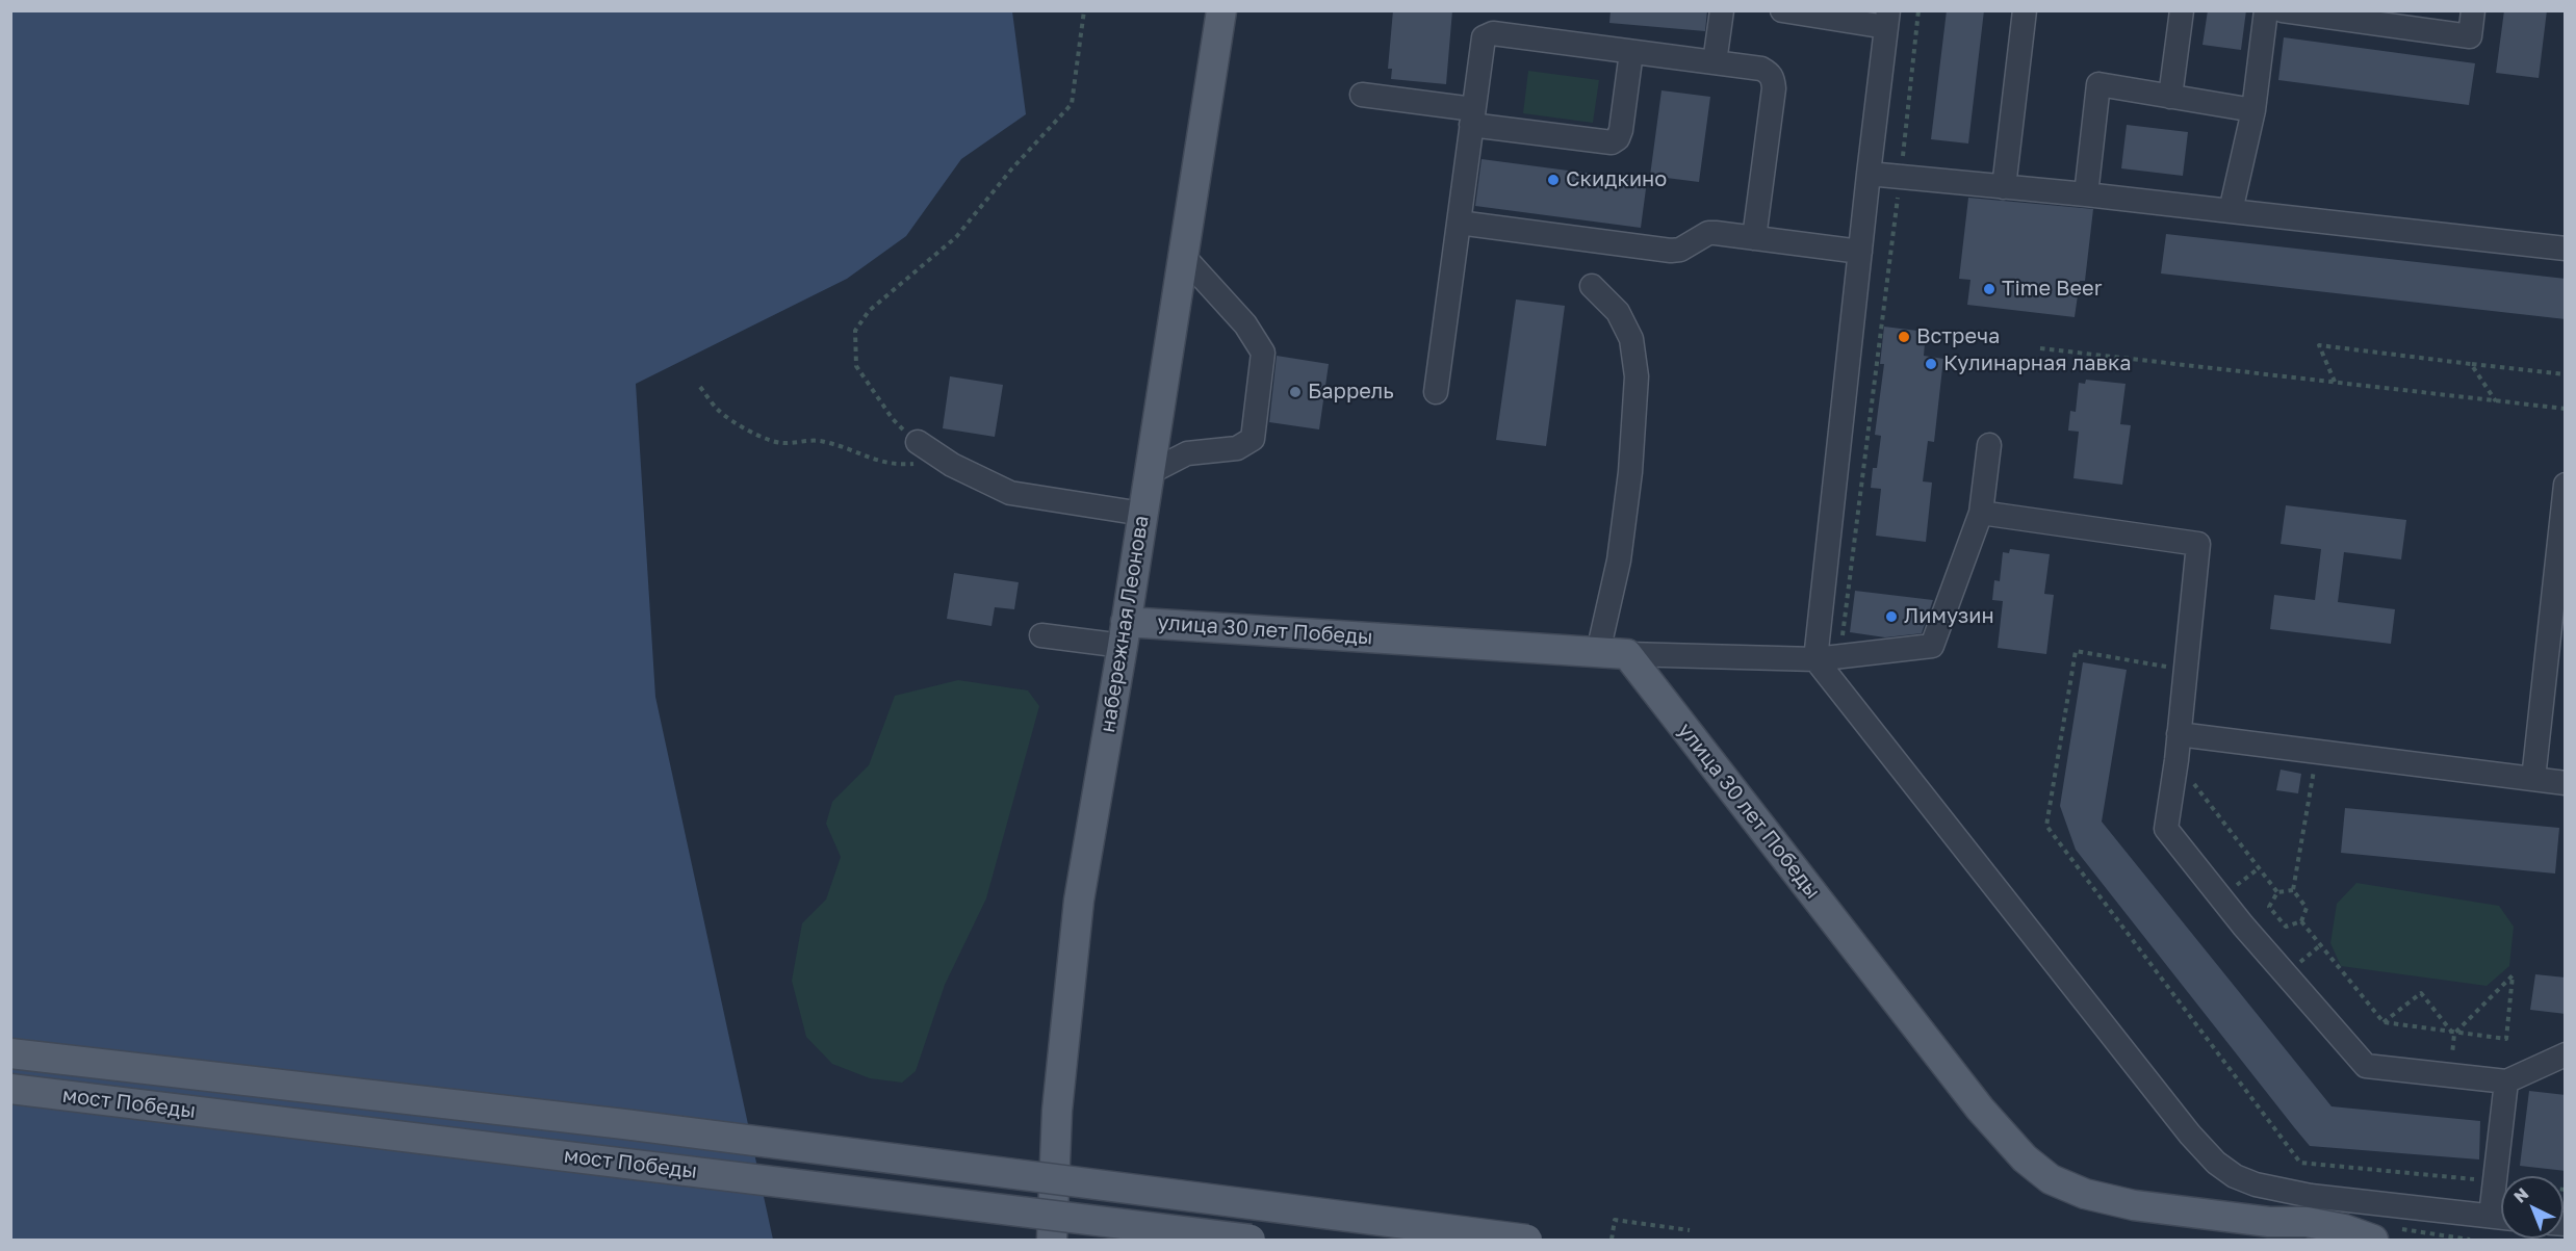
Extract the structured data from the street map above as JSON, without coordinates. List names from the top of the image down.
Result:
{
  "streets": {
    "main road": ["набережная Леонова", "улица 30 лет Победы", "мост Победы"]
  },
  "crossings": [
    ["набережная Леонова", "улица 30 лет Победы"]
  ],
  "places": [
    "Скидкино",
    "Time Beer",
    "Встреча",
    "Кулинарная лавка",
    "Баррель",
    "Лимузин"
  ],
  "north": "top left"
}
